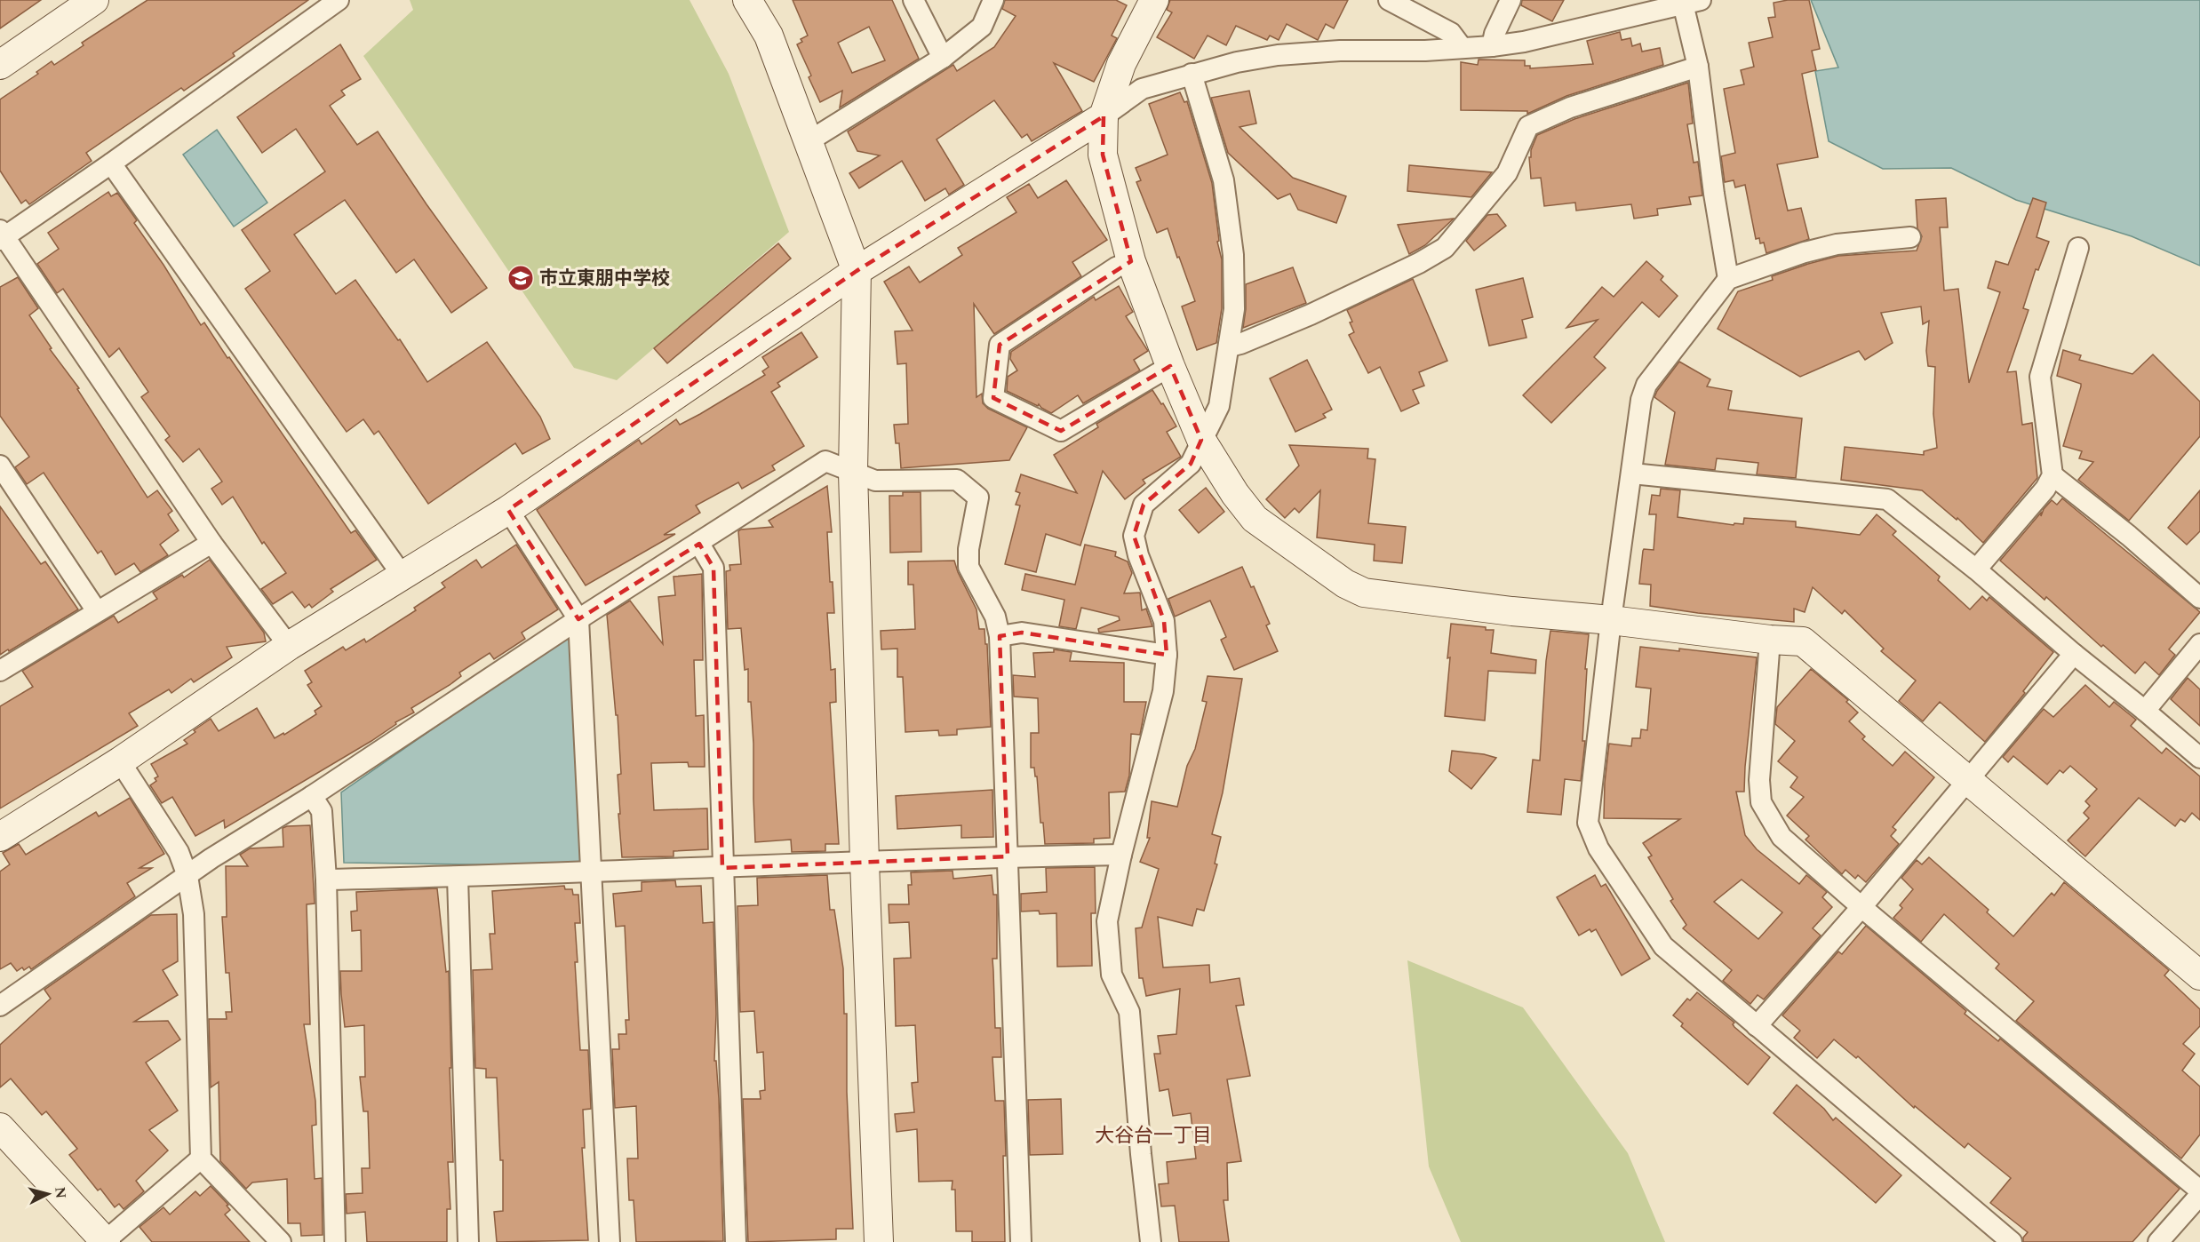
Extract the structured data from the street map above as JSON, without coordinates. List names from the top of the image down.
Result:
{
  "districts": ["大谷台一丁目"],
  "places": {
    "school or university": ["市立東朋中学校"]
  },
  "north": "right"
}
